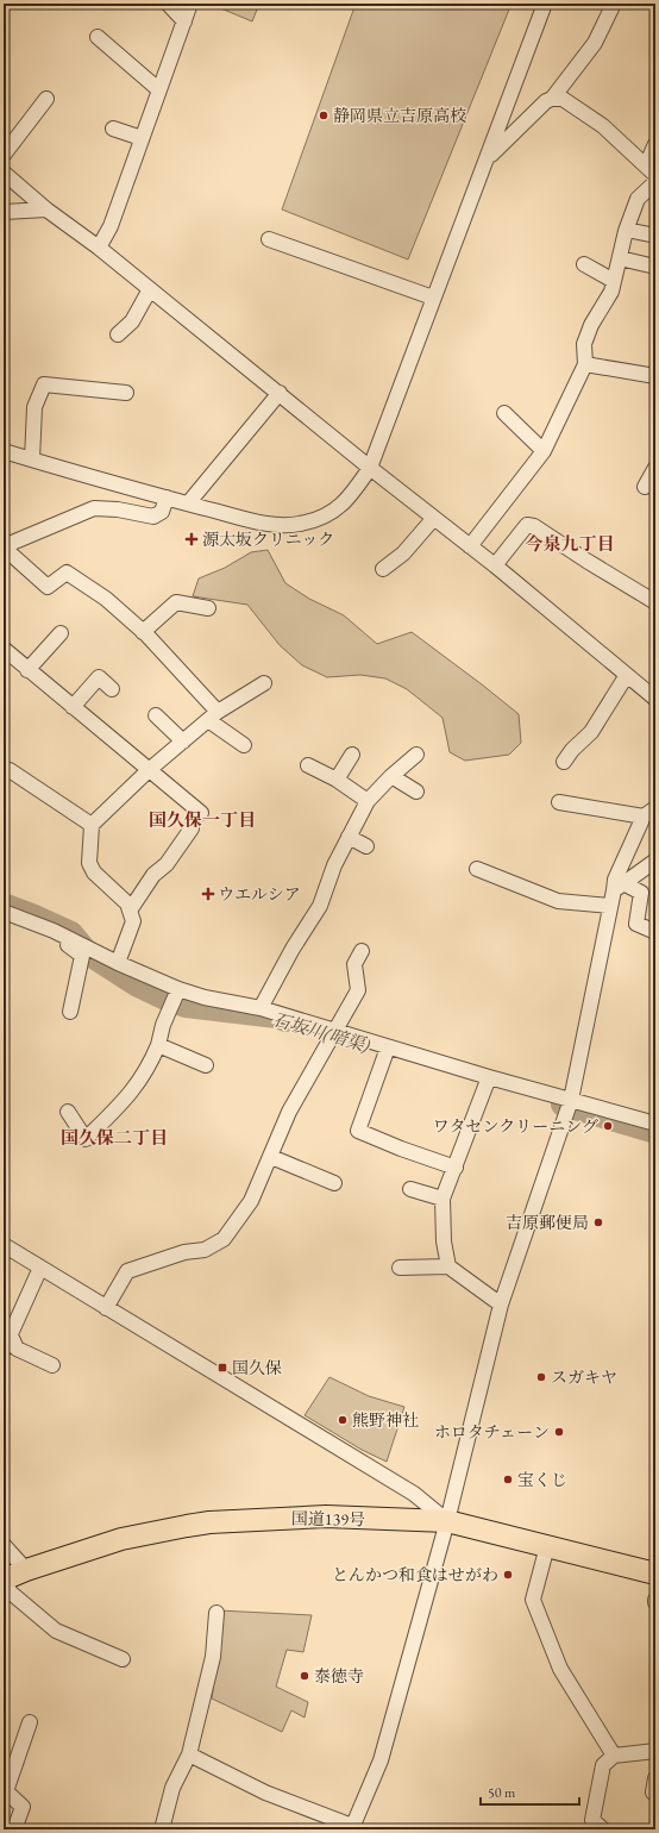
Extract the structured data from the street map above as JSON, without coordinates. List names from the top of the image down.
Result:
{
  "streets": {
    "highway": ["国道139号"]
  },
  "districts": ["今泉九丁目", "国久保一丁目", "国久保二丁目"],
  "water": ["石坂川(暗渠)"],
  "places": {
    "other": [
      "静岡県立吉原高校",
      "ワタセンクリーニング",
      "吉原郵便局",
      "スガキヤ",
      "熊野神社",
      "ホロタチェーン",
      "宝くじ",
      "とんかつ和食はせがわ",
      "泰徳寺"
    ],
    "health": ["源太坂クリニック", "ウエルシア"],
    "transit": ["国久保"]
  },
  "scale_bar": "50 m"
}
